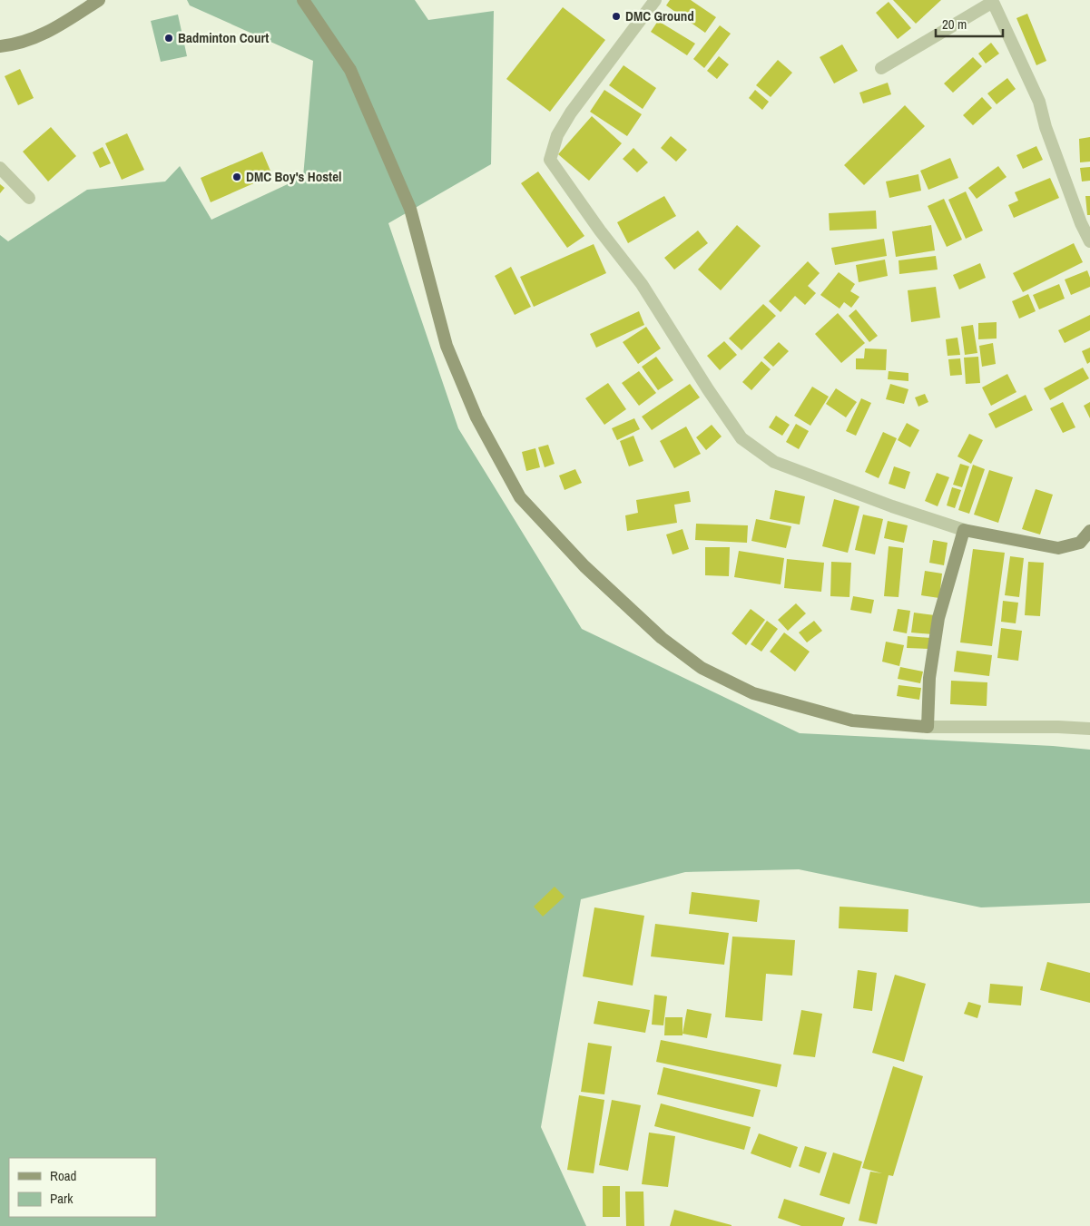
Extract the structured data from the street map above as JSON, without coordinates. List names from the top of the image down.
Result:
{
  "places": ["DMC Ground", "Badminton Court", "DMC Boy's Hostel"],
  "legend": ["Road", "Park"],
  "scale_bar": "20 m"
}
